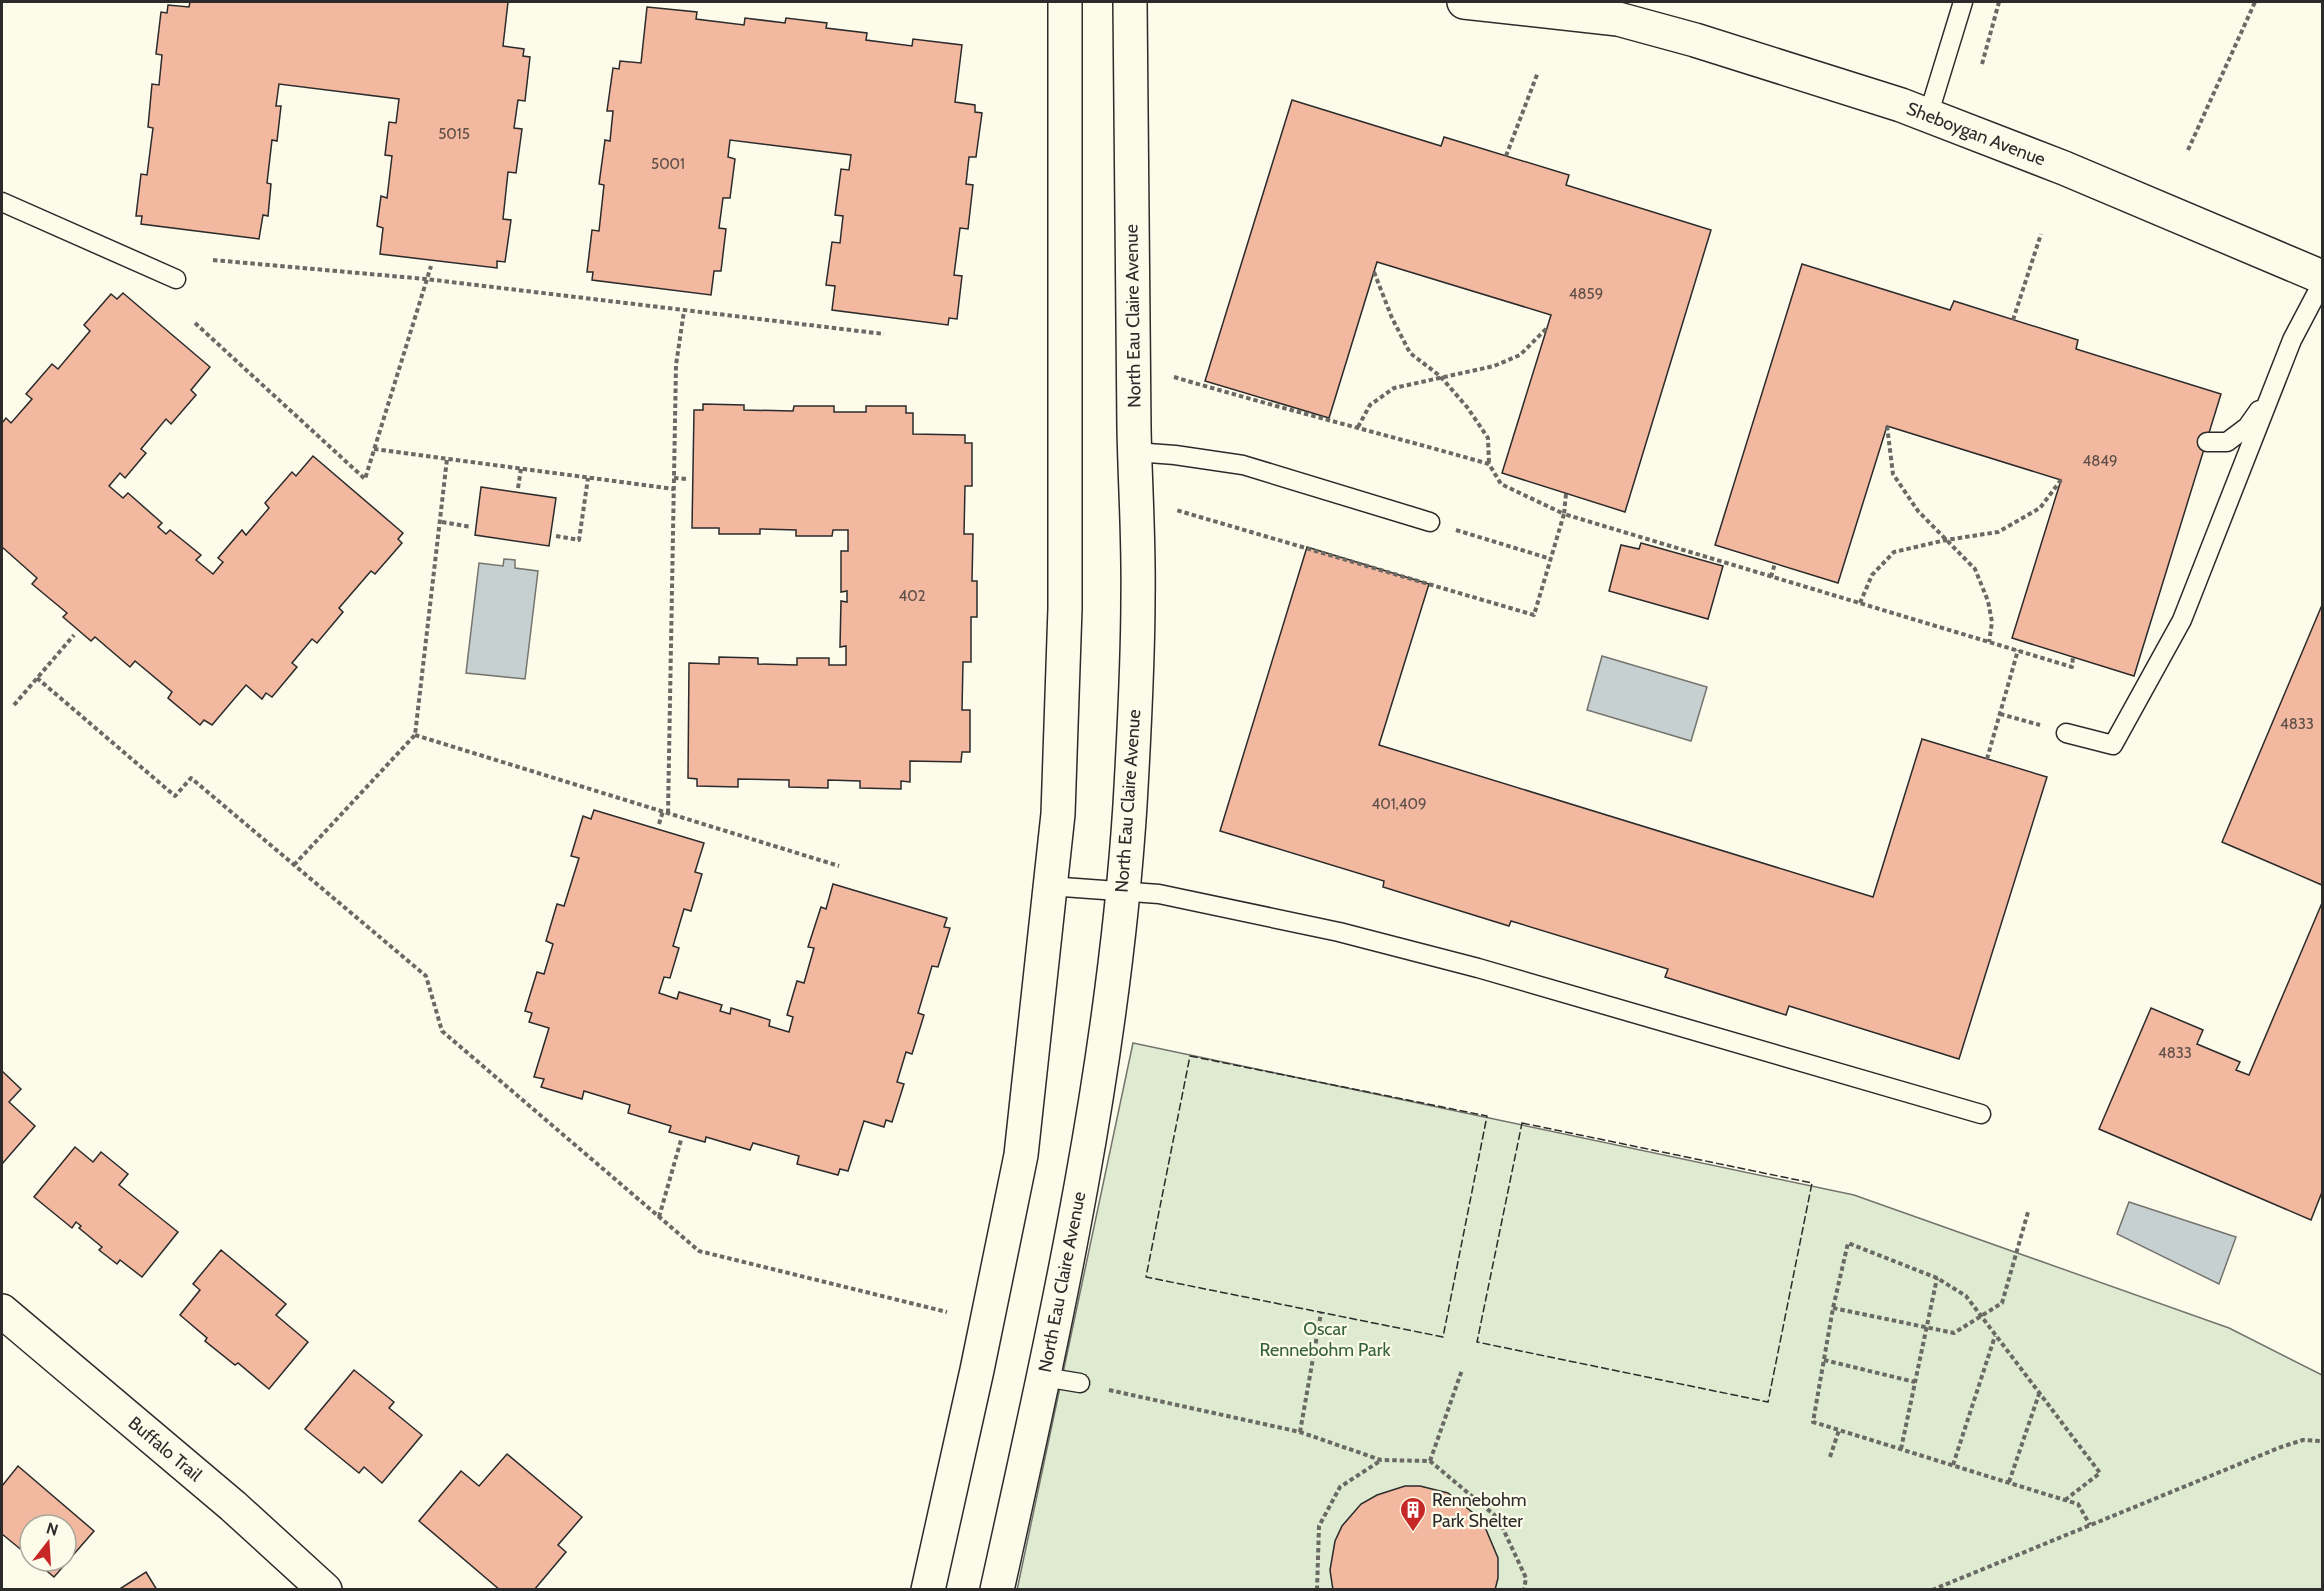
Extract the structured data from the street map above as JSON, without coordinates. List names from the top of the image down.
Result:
{
  "streets": {
    "street": ["Sheboygan Avenue", "North Eau Claire Avenue", "Buffalo Trail"]
  },
  "parks": ["Oscar Rennebohm Park"],
  "places": {
    "building": ["Rennebohm Park Shelter"]
  },
  "house_numbers": [
    "5015",
    "5001",
    "4859",
    "4849",
    "402",
    "4833",
    "401,409",
    "4833"
  ],
  "north": "top"
}
